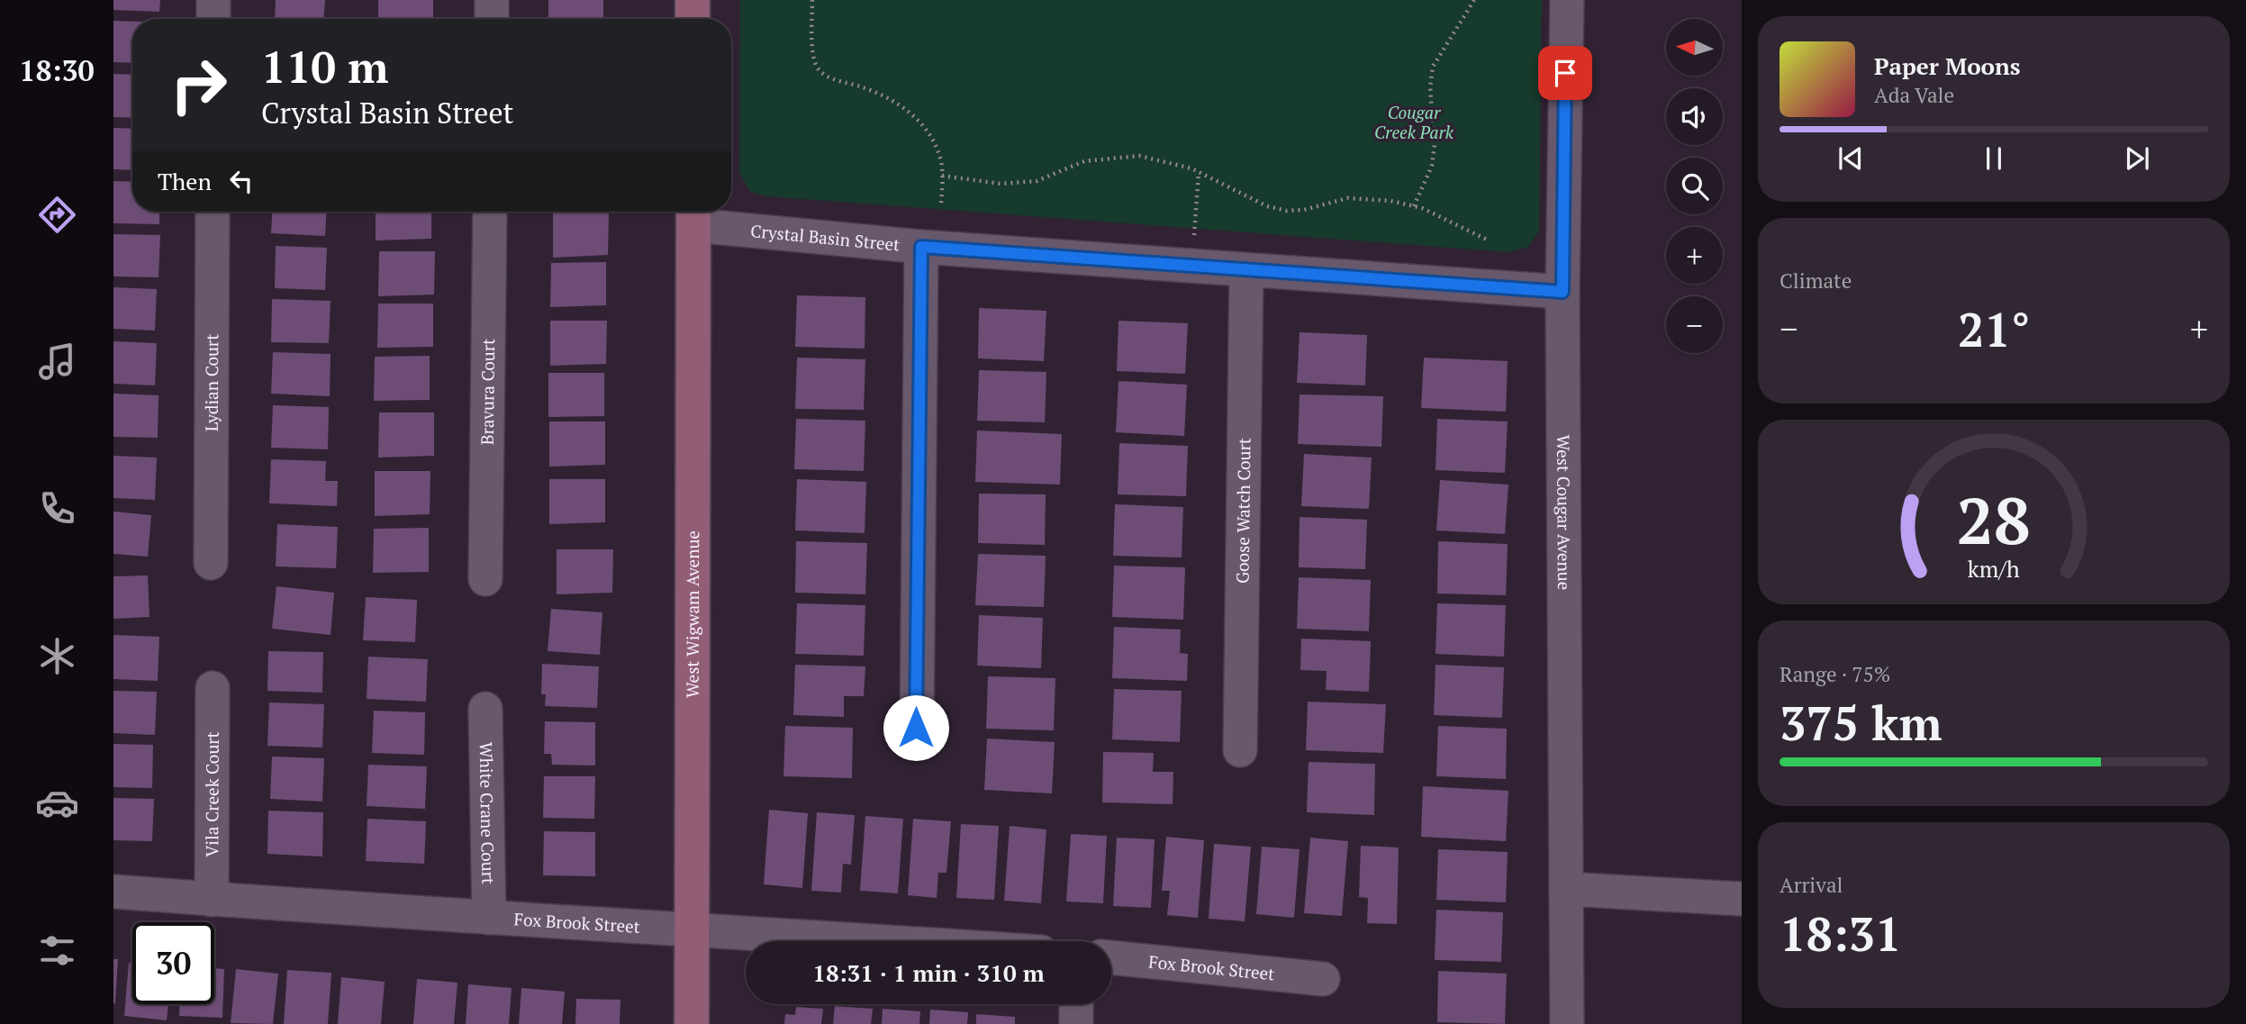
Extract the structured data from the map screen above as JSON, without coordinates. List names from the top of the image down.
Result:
{
  "streets": {
    "street": [
      "Crystal Basin Street",
      "Lydian Court",
      "Bravura Court",
      "Goose Watch Court",
      "West Cougar Avenue",
      "West Wigwam Avenue",
      "Vila Creek Court",
      "White Crane Court",
      "Fox Brook Street"
    ]
  },
  "crossings": [
    ["Crystal Basin Street", "Goose Watch Court"],
    ["Crystal Basin Street", "West Cougar Avenue"],
    ["Crystal Basin Street", "West Wigwam Avenue"],
    ["West Wigwam Avenue", "Fox Brook Street"],
    ["Vila Creek Court", "Fox Brook Street"],
    ["White Crane Court", "Fox Brook Street"]
  ],
  "parks": ["Cougar Creek Park"],
  "north": "left",
  "page": {
    "tabs": "18:30",
    "map_buttons": ["+", "−"],
    "turn": ["110 m", "Crystal Basin Street"],
    "song": ["Paper Moons", "Ada Vale"],
    "then": "Then",
    "tile": [
      "Climate",
      ["Range · 75%", "375 km"],
      ["Arrival", "18:31"]
    ],
    "heat": ["−", "21°", "+"],
    "limit": "30",
    "trip": "18:31 · 1 min · 310 m",
    "gauge": ["28", "km/h"]
  }
}
